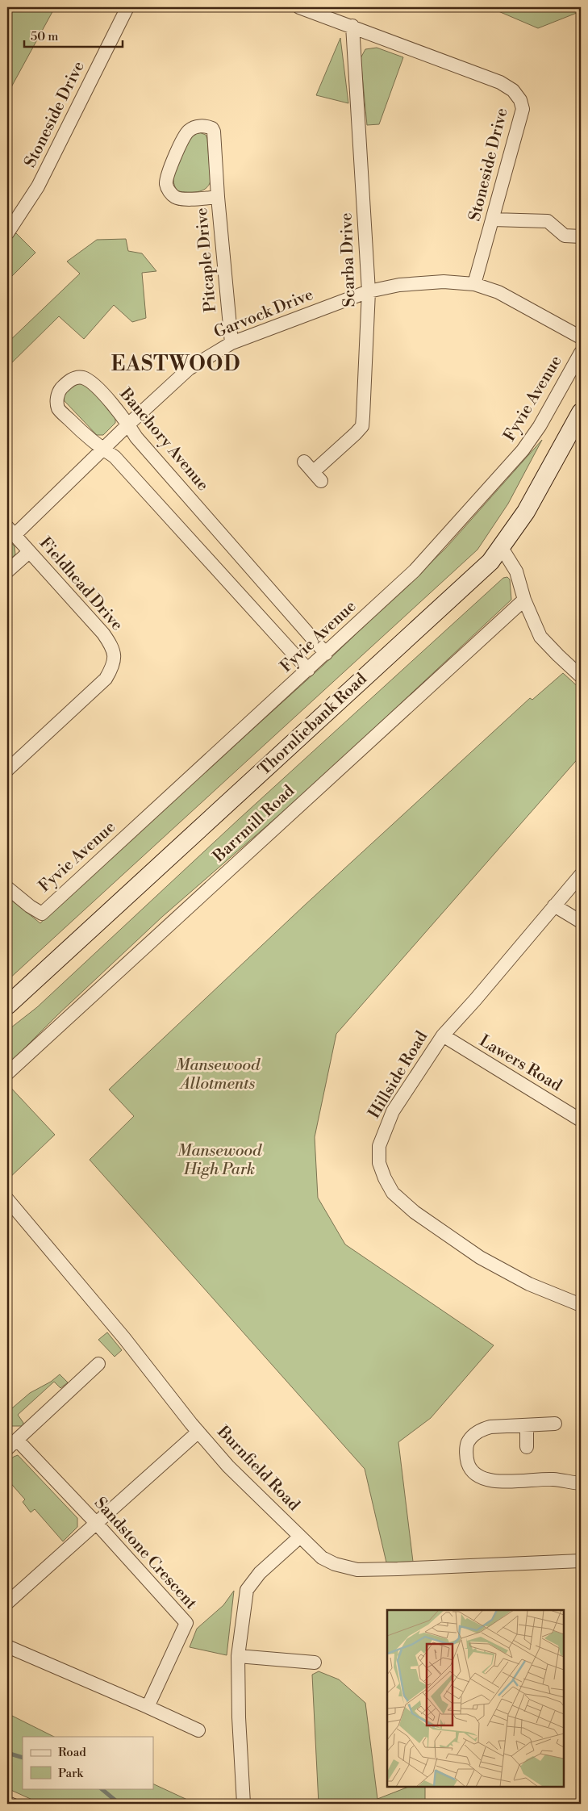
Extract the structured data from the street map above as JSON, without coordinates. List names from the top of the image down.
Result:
{
  "streets": {
    "main road": ["Thornliebank Road"],
    "street": [
      "Stoneside Drive",
      "Pitcaple Drive",
      "Scarba Drive",
      "Garvock Drive",
      "Fyvie Avenue",
      "Banchory Avenue",
      "Fieldhead Drive",
      "Barrmill Road",
      "Lawers Road",
      "Hillside Road",
      "Burnfield Road",
      "Sandstone Crescent"
    ]
  },
  "crossings": [
    ["Stoneside Drive", "Scarba Drive"],
    ["Stoneside Drive", "Garvock Drive"],
    ["Pitcaple Drive", "Garvock Drive"],
    ["Scarba Drive", "Garvock Drive"],
    ["Garvock Drive", "Banchory Avenue"],
    ["Garvock Drive", "Fieldhead Drive"],
    ["Fyvie Avenue", "Banchory Avenue"],
    ["Lawers Road", "Hillside Road"]
  ],
  "districts": ["EASTWOOD"],
  "parks": ["Mansewood Allotments", "Mansewood High Park"],
  "legend": ["Road", "Park"],
  "scale_bar": "50 m"
}
